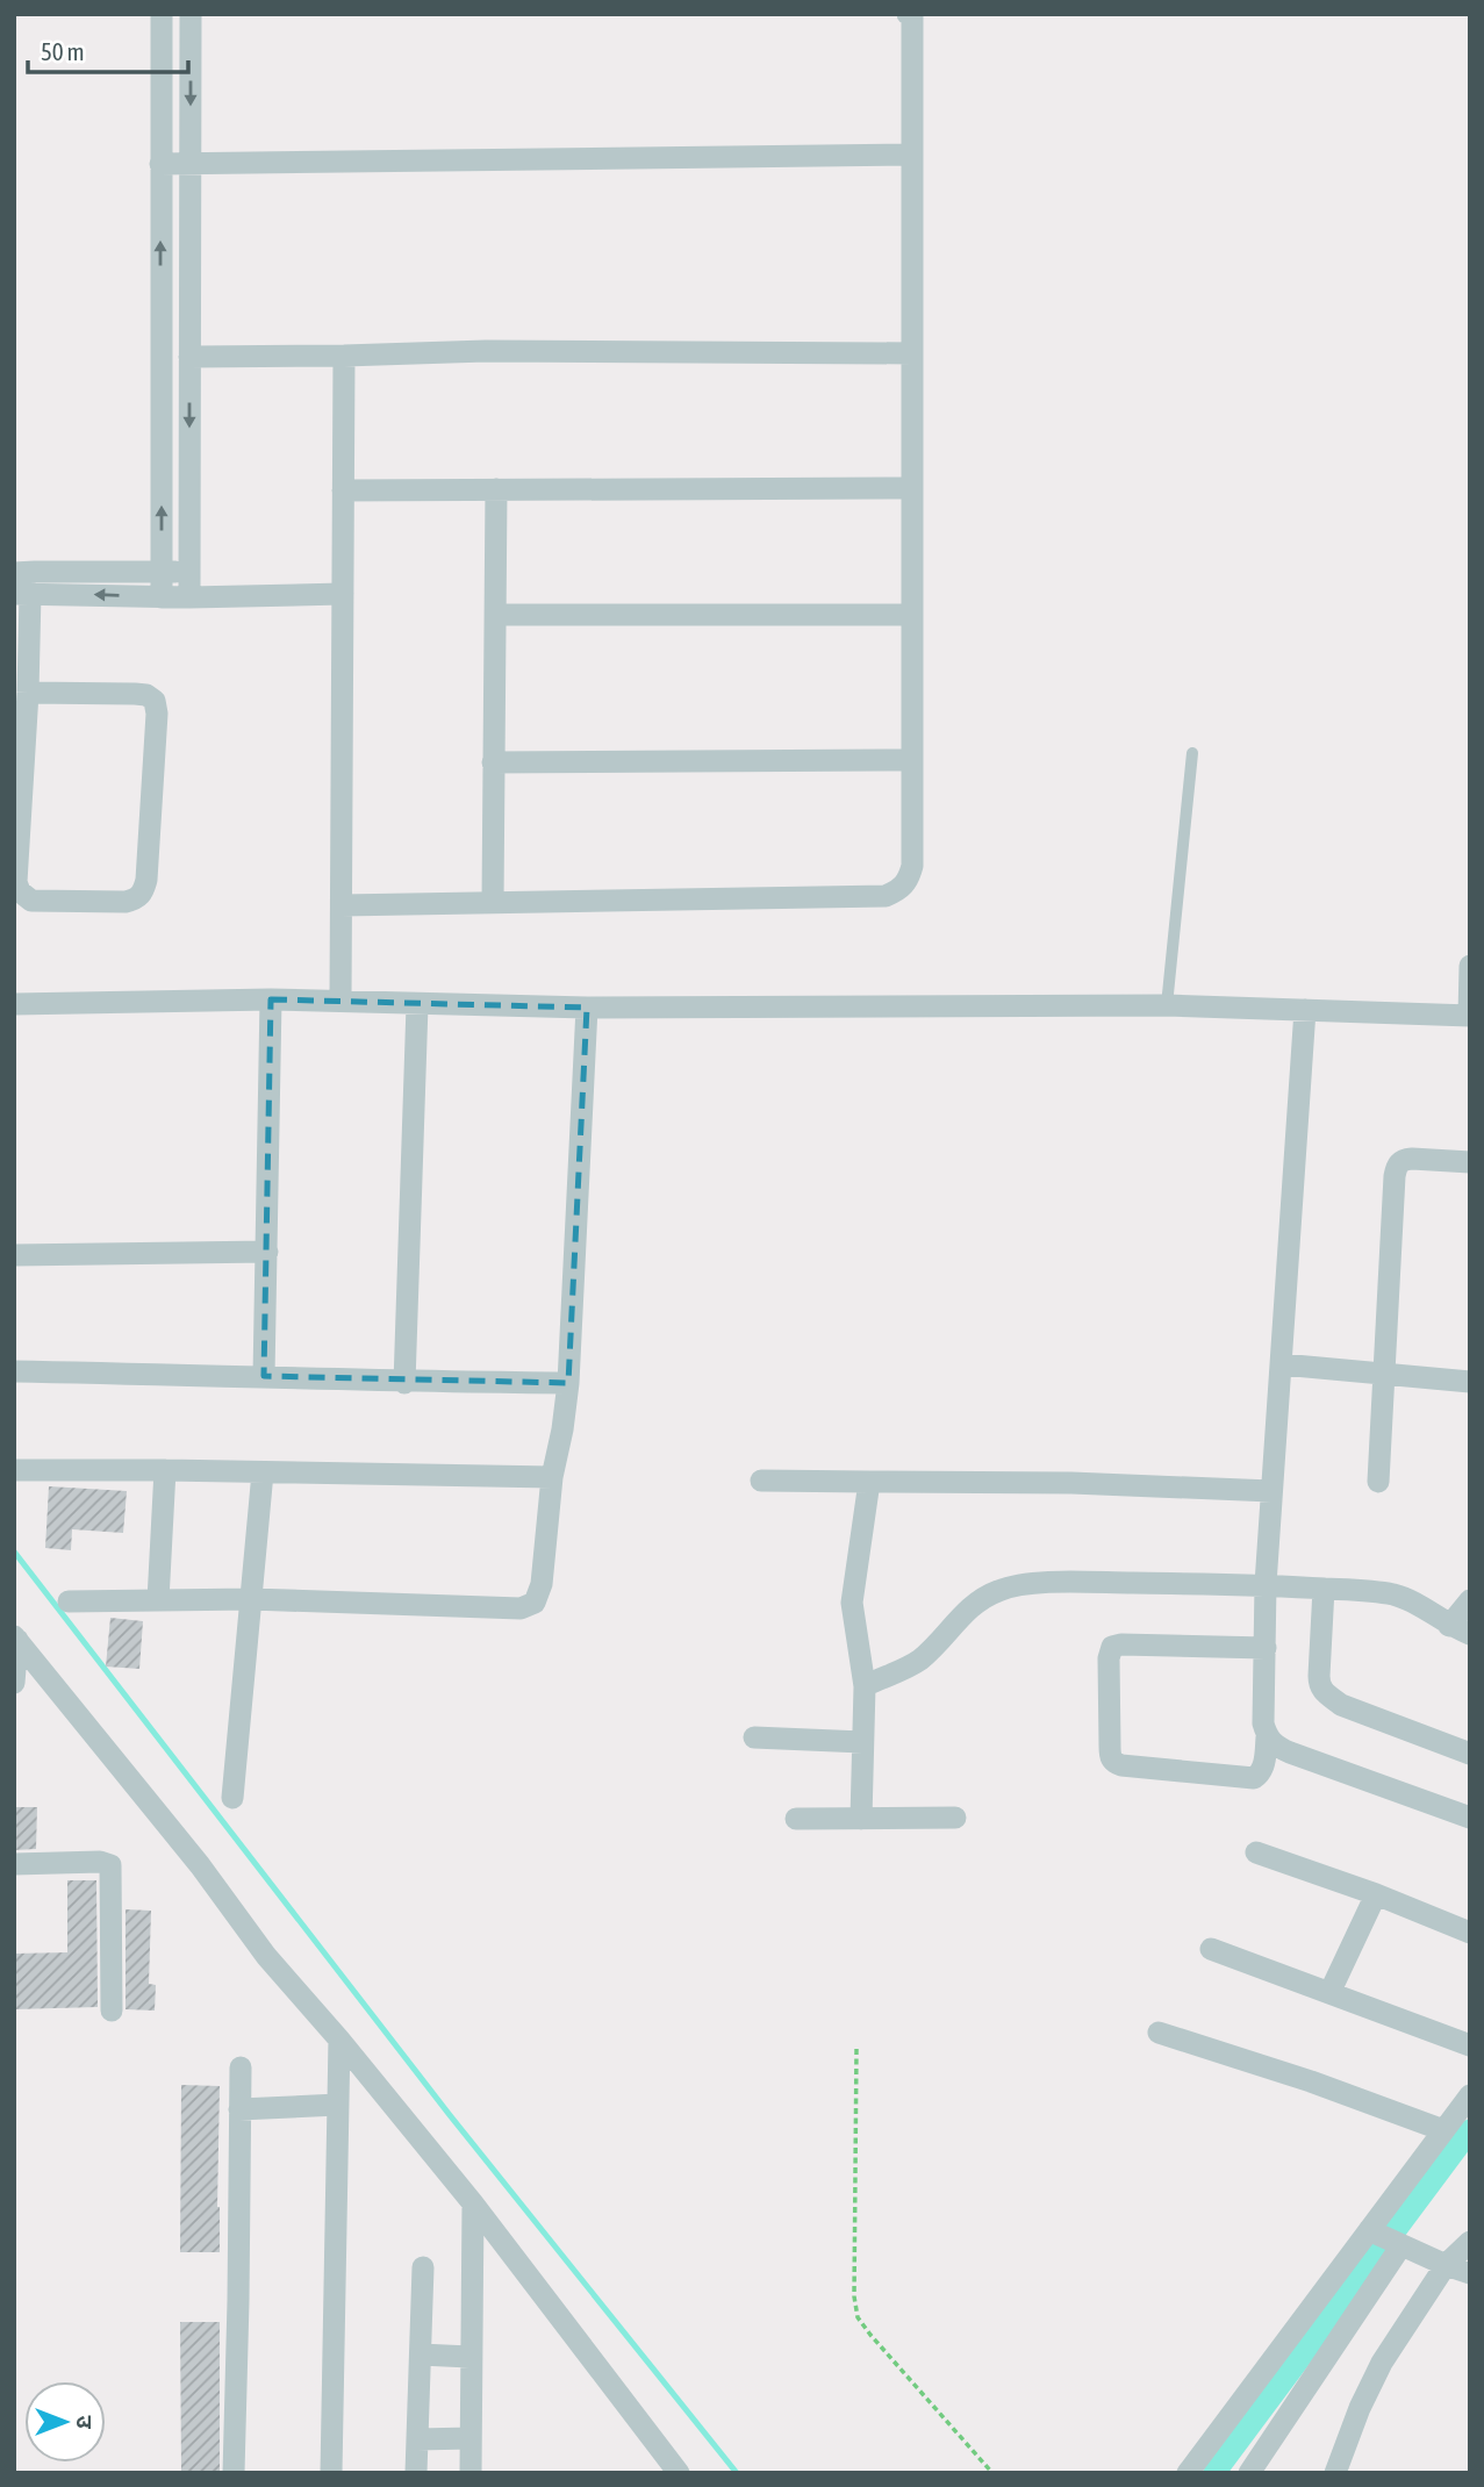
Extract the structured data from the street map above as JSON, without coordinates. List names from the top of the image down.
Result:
{
  "scale_bar": "50 m",
  "north": "right"
}
